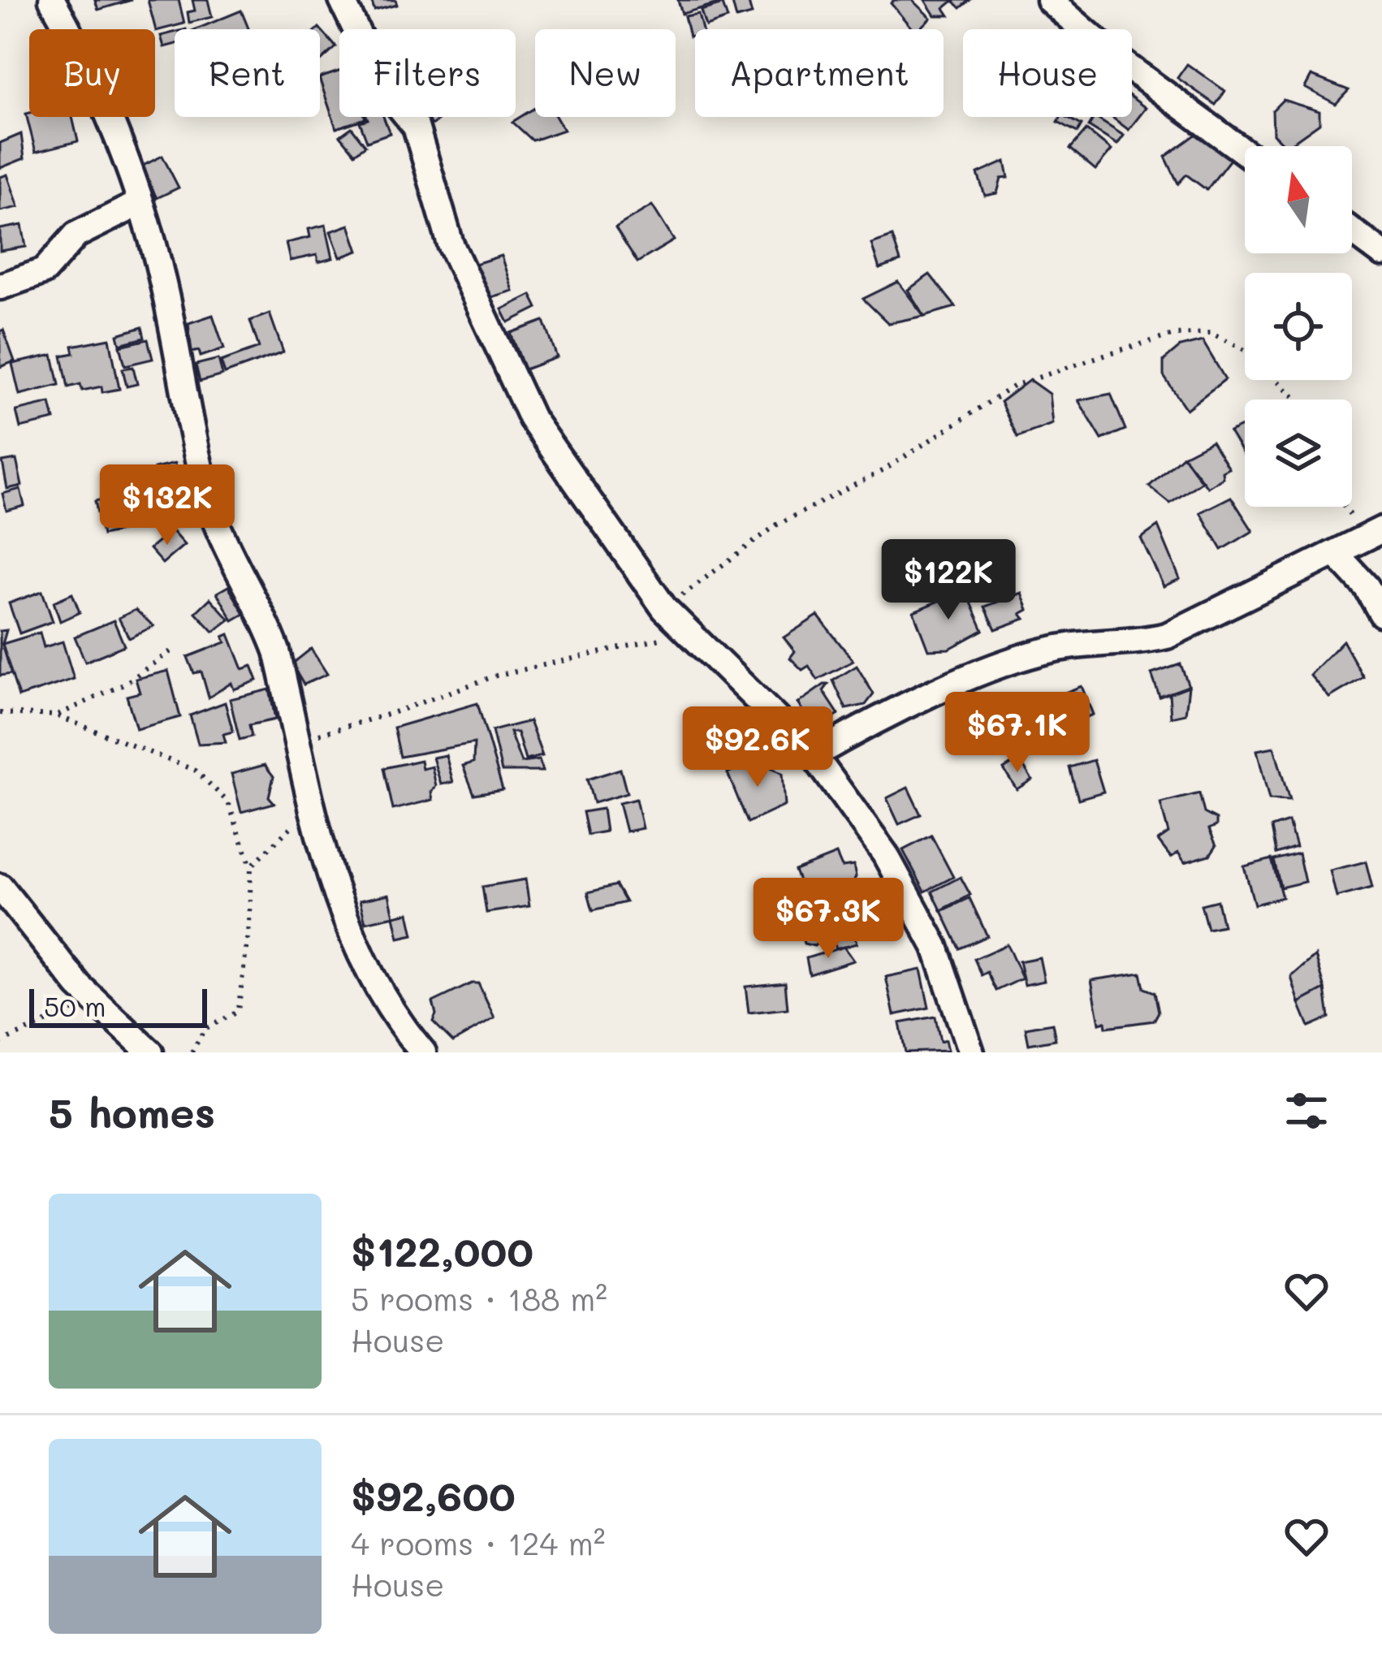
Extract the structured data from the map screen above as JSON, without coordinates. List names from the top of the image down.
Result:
{
  "scale_bar": "50 m",
  "north": "top",
  "page": {
    "chip": [
      "Buy",
      "Rent",
      "Filters",
      "New",
      "Apartment",
      "House"
    ],
    "price": [
      "$132K",
      "$122K",
      "$67.1K",
      "$92.6K",
      "$67.3K"
    ],
    "scale": "50 m",
    "heading": "5 homes",
    "list": [
      {
        "name": "$122,000",
        "note": "5 rooms · 188 m² · House"
      },
      {
        "name": "$92,600",
        "note": "4 rooms · 124 m² · House"
      }
    ]
  }
}
